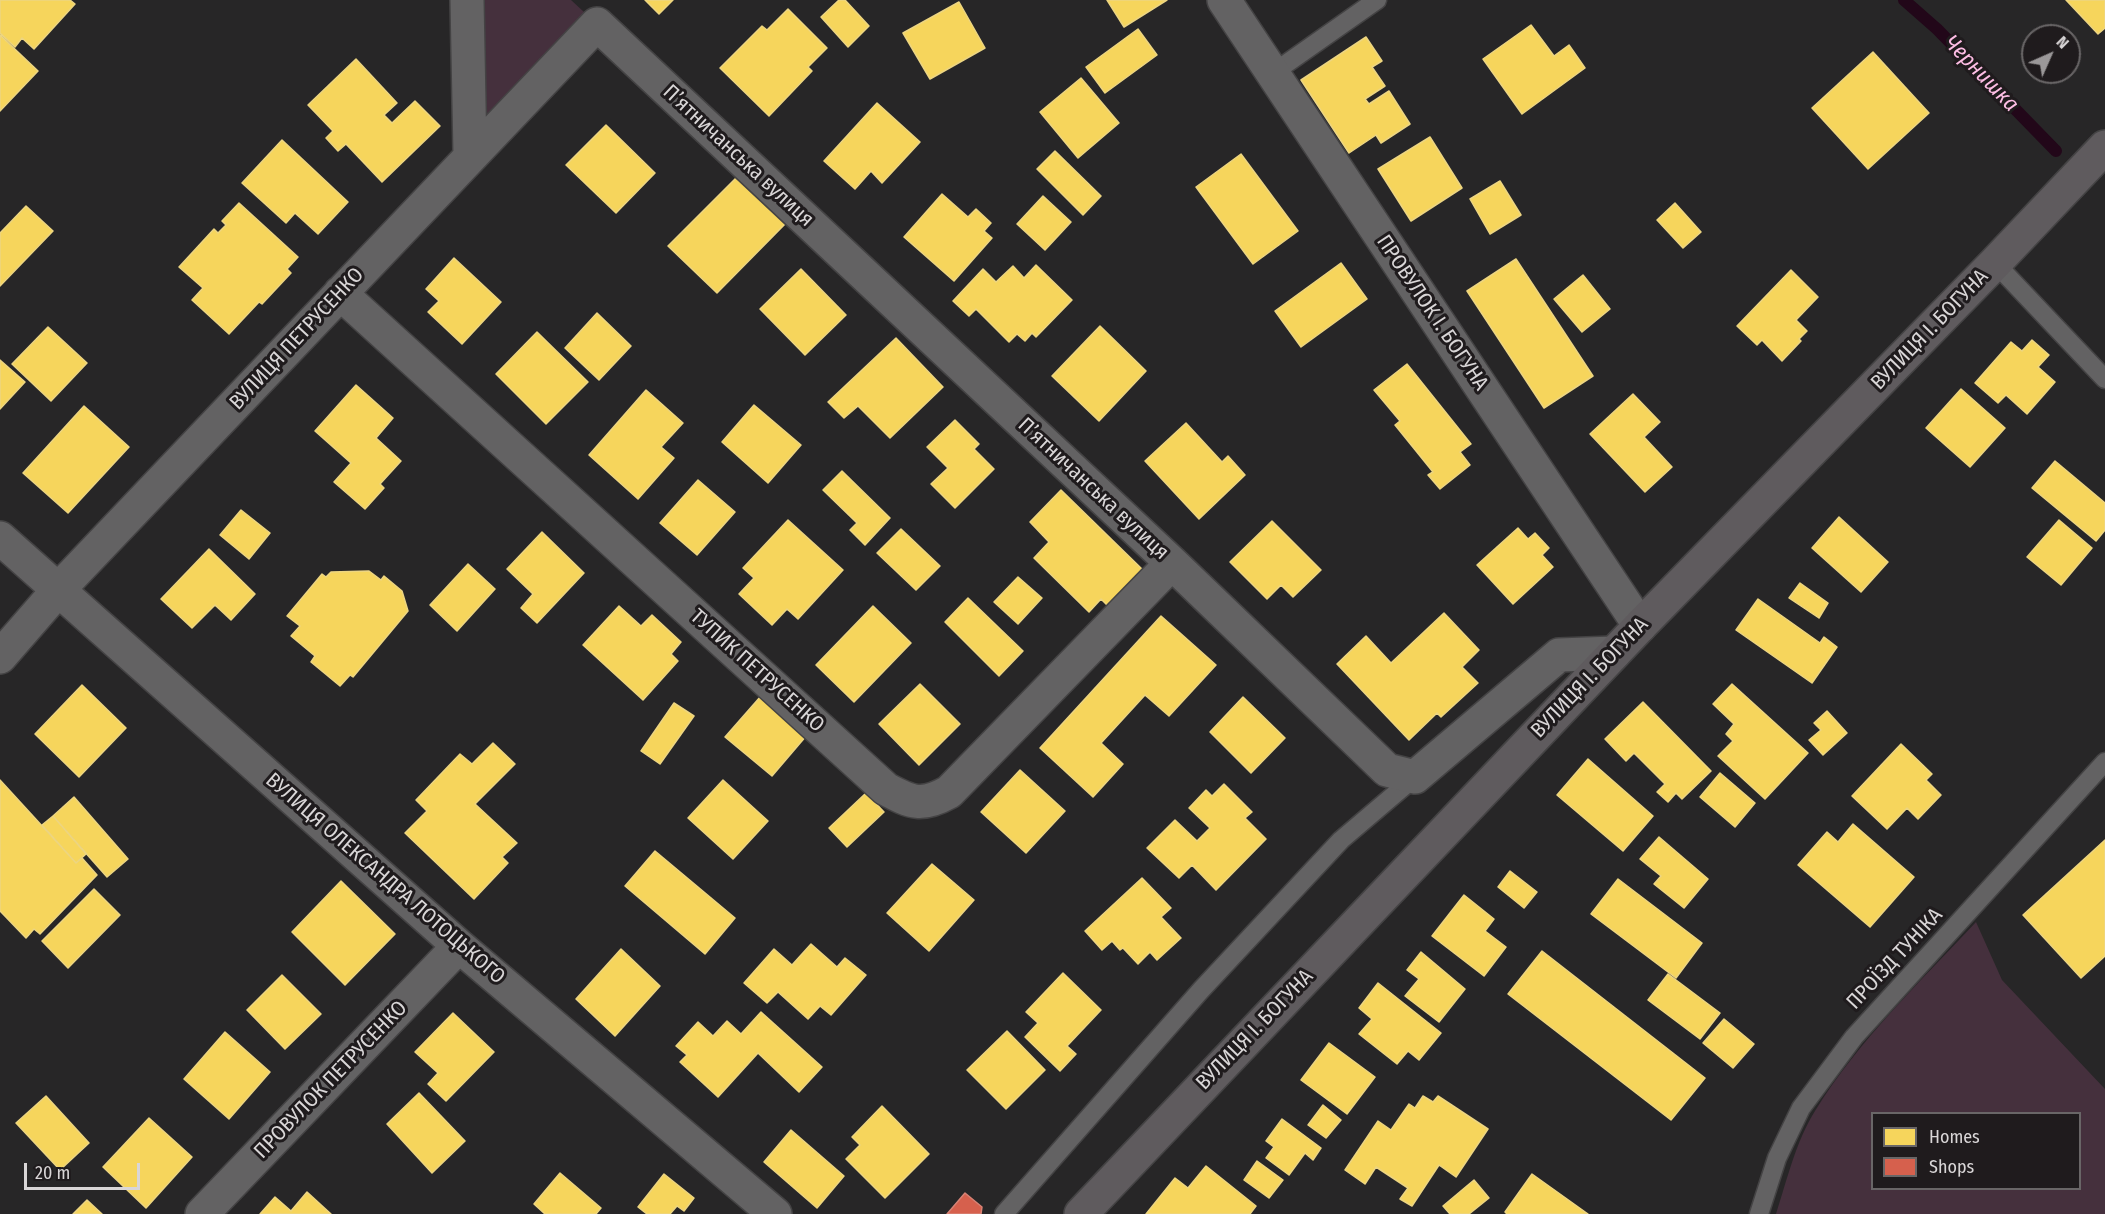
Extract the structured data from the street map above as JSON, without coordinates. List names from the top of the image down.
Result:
{
  "streets": {
    "street": [
      "Пʼятничанська вулиця",
      "ПРОВУЛОК І. БОГУНА",
      "ВУЛИЦЯ І. БОГУНА",
      "ВУЛИЦЯ ПЕТРУСЕНКО",
      "ТУПИК ПЕТРУСЕНКО",
      "ВУЛИЦЯ ОЛЕКСАНДРА ЛОТОЦЬКОГО",
      "ПРОВУЛОК ПЕТРУСЕНКО"
    ],
    "lane": ["ПРОЇЗД ТУНІКА"]
  },
  "crossings": [
    ["Пʼятничанська вулиця", "ВУЛИЦЯ ПЕТРУСЕНКО"],
    ["Пʼятничанська вулиця", "ТУПИК ПЕТРУСЕНКО"],
    ["ПРОВУЛОК І. БОГУНА", "ВУЛИЦЯ І. БОГУНА"],
    ["ВУЛИЦЯ ПЕТРУСЕНКО", "ТУПИК ПЕТРУСЕНКО"],
    ["ВУЛИЦЯ ПЕТРУСЕНКО", "ВУЛИЦЯ ОЛЕКСАНДРА ЛОТОЦЬКОГО"],
    ["ВУЛИЦЯ ОЛЕКСАНДРА ЛОТОЦЬКОГО", "ПРОВУЛОК ПЕТРУСЕНКО"]
  ],
  "water": ["Чернишка"],
  "legend": ["Homes", "Shops"],
  "scale_bar": "20 m",
  "north": "top right"
}
